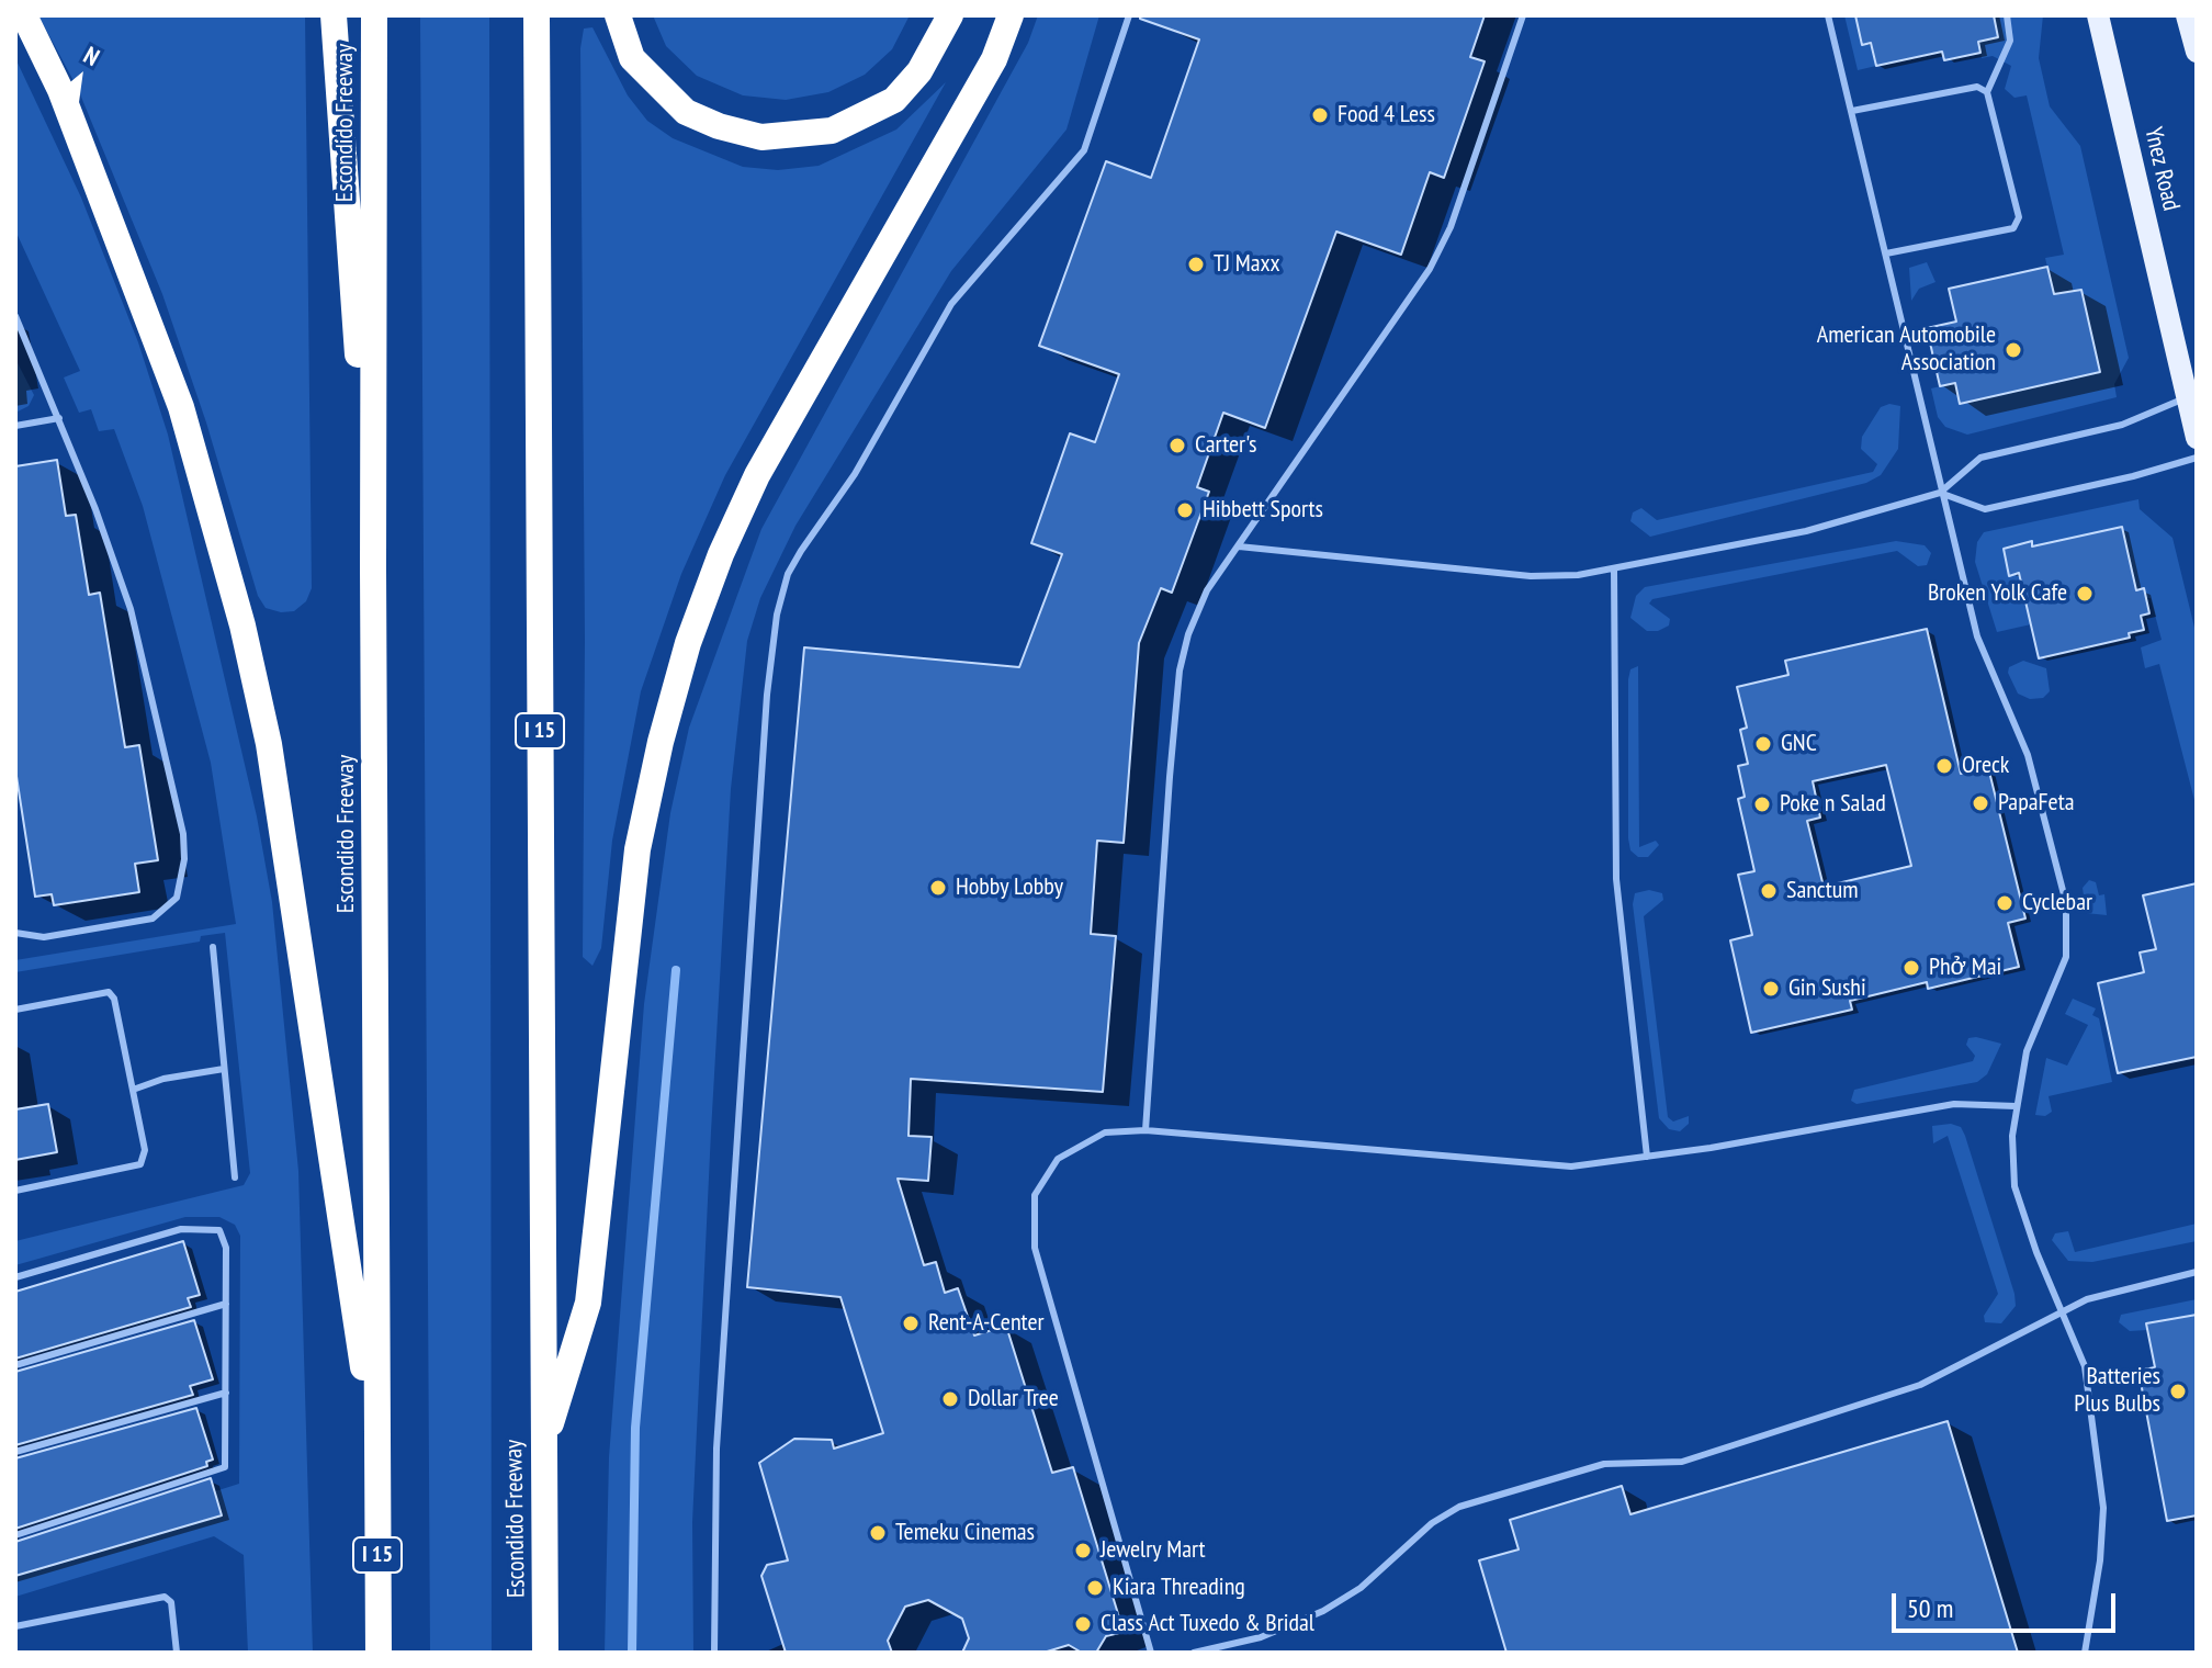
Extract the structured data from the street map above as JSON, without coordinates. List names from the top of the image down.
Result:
{
  "streets": {
    "highway": ["Escondido Freeway", "I 15"],
    "main road": ["Ynez Road"]
  },
  "places": [
    "Food 4 Less",
    "TJ Maxx",
    "American Automobile Association",
    "Carter's",
    "Hibbett Sports",
    "Broken Yolk Cafe",
    "GNC",
    "Oreck",
    "PapaFeta",
    "Poke n Salad",
    "Hobby Lobby",
    "Sanctum",
    "Cyclebar",
    "Phở Mai",
    "Gin Sushi",
    "Rent-A-Center",
    "Batteries Plus Bulbs",
    "Dollar Tree",
    "Temeku Cinemas",
    "Jewelry Mart",
    "Kiara Threading",
    "Class Act Tuxedo & Bridal"
  ],
  "scale_bar": "50 m",
  "north": "top right"
}
